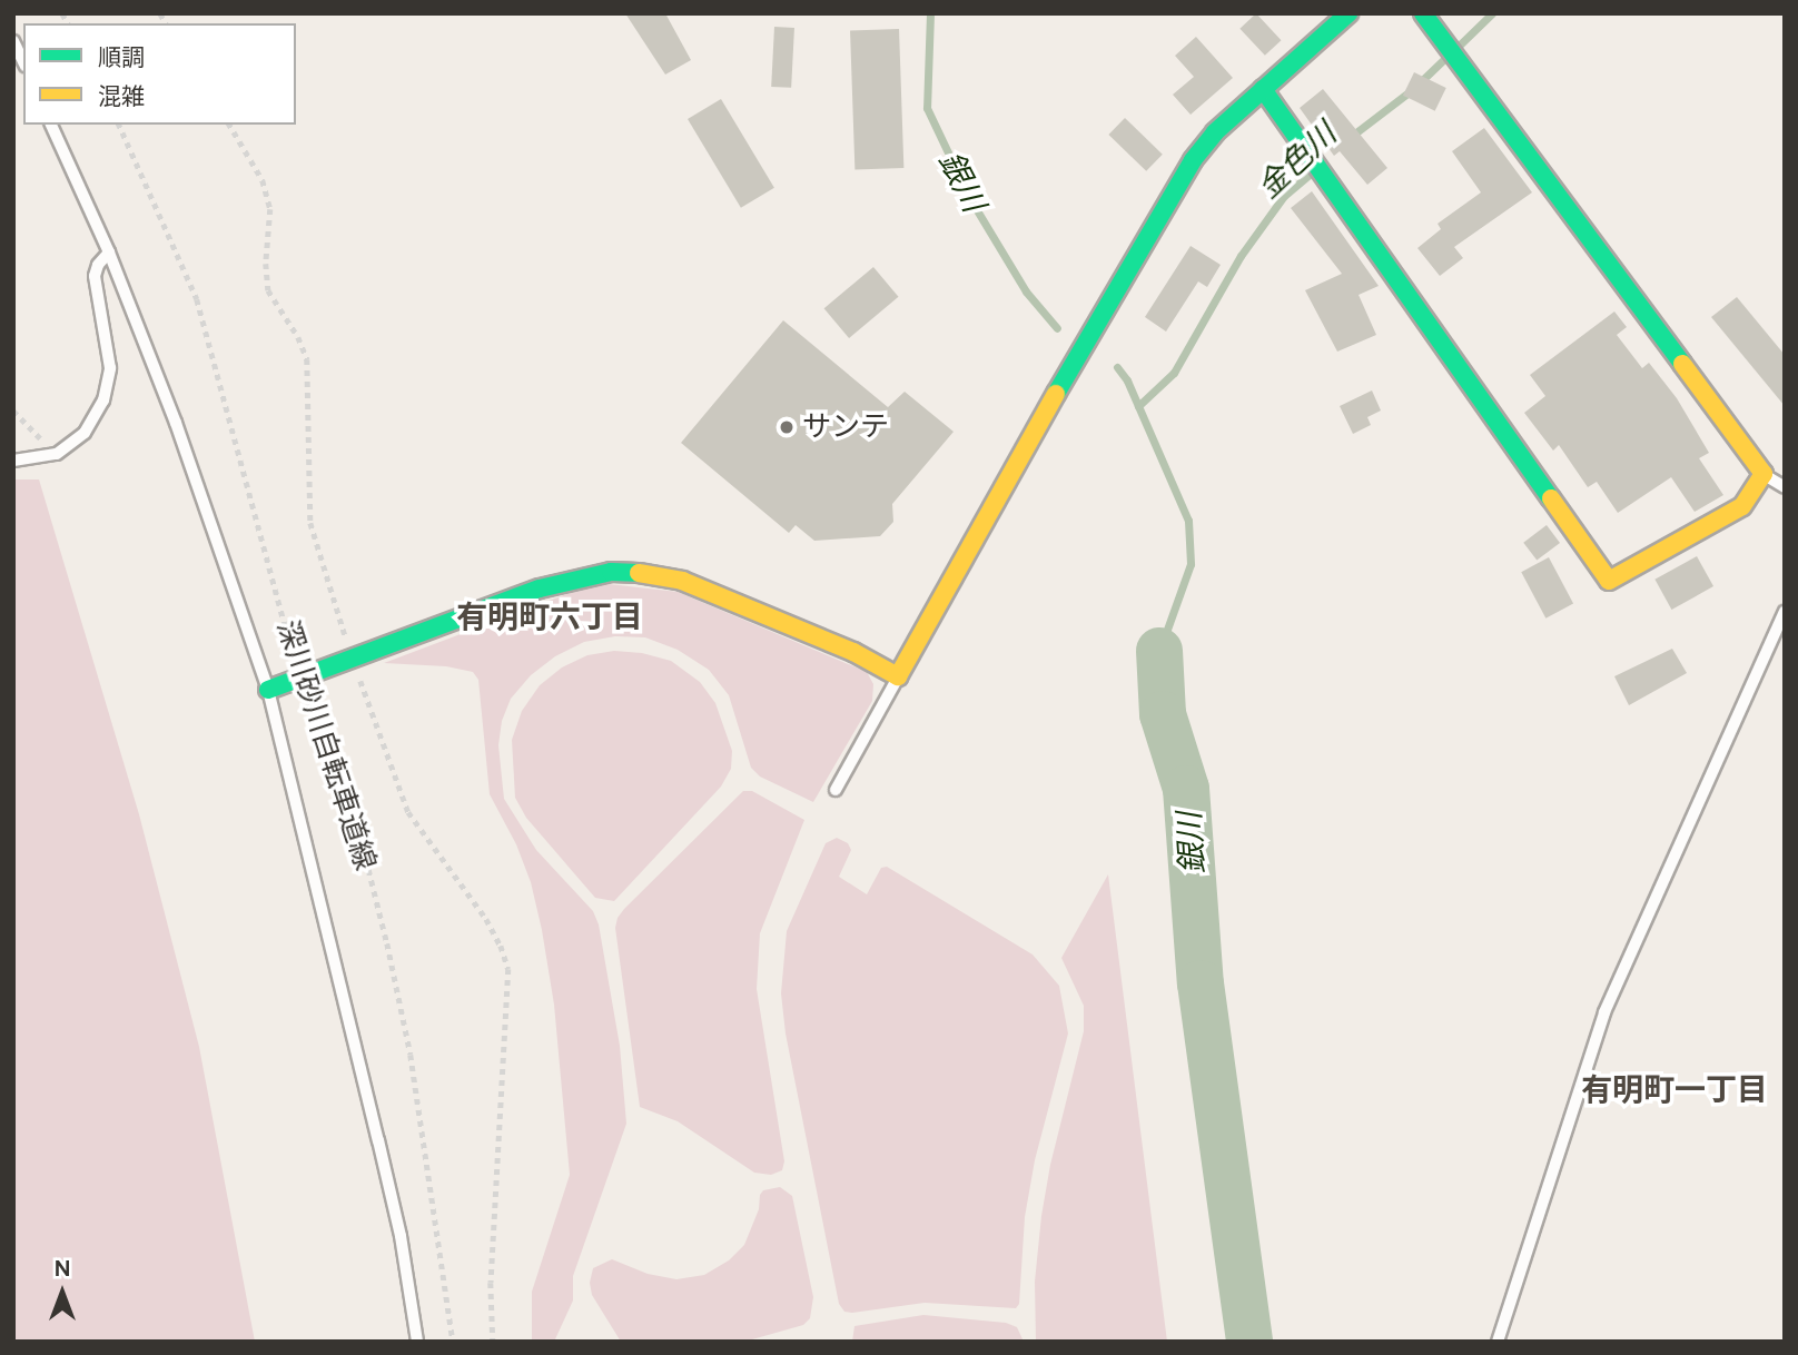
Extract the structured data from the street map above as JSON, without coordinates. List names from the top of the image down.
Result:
{
  "streets": {
    "path": ["深川砂川自転車道線"]
  },
  "districts": ["有明町六丁目", "有明町一丁目"],
  "water": ["金色川", "銀川"],
  "places": ["サンテ"],
  "legend": ["順調", "混雑"],
  "north": "top"
}
